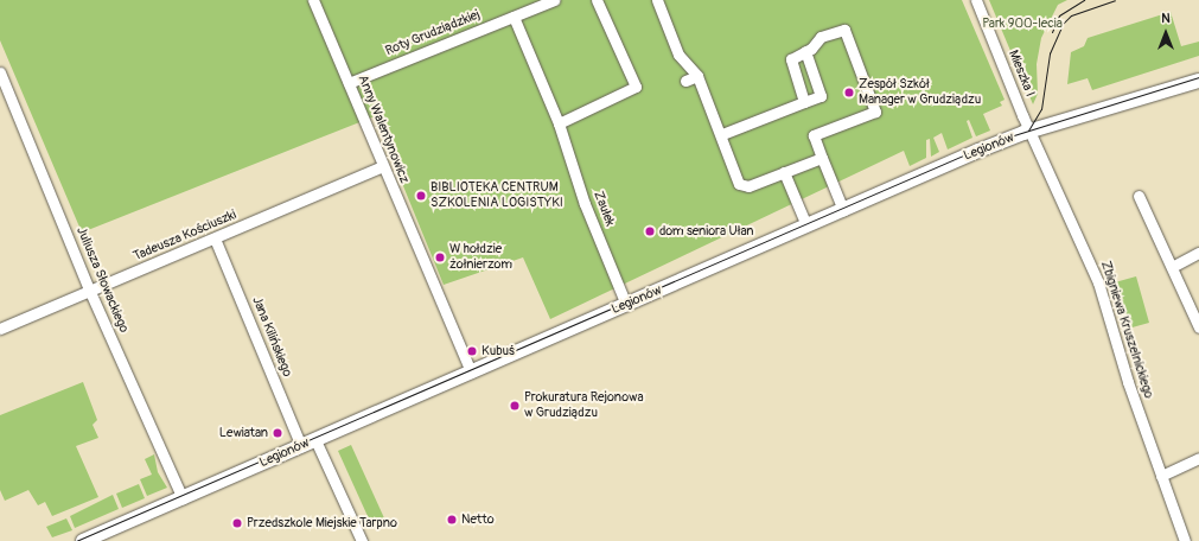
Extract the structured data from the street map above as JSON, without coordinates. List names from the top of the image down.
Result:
{
  "streets": {
    "street": [
      "Roty Grudziądzkiej",
      "Mieszka I",
      "Anny Walentynowicz",
      "Legionów",
      "Zaułek",
      "Tadeusza Kościuszki",
      "Juliusza Słowackiego",
      "Zbigniewa Kruszelnickiego",
      "Jana Kilińskiego"
    ]
  },
  "crossings": [
    ["Roty Grudziądzkiej", "Anny Walentynowicz"],
    ["Roty Grudziądzkiej", "Zaułek"],
    ["Mieszka I", "Legionów"],
    ["Mieszka I", "Zbigniewa Kruszelnickiego"],
    ["Anny Walentynowicz", "Legionów"],
    ["Anny Walentynowicz", "Tadeusza Kościuszki"],
    ["Legionów", "Zaułek"],
    ["Legionów", "Juliusza Słowackiego"],
    ["Legionów", "Zbigniewa Kruszelnickiego"],
    ["Legionów", "Jana Kilińskiego"],
    ["Tadeusza Kościuszki", "Juliusza Słowackiego"],
    ["Tadeusza Kościuszki", "Jana Kilińskiego"]
  ],
  "parks": ["Park 900-lecia"],
  "places": [
    "Zespół Szkół Manager w Grudziądzu",
    "BIBLIOTEKA CENTRUM SZKOLENIA LOGISTYKI",
    "dom seniora Ułan",
    "W hołdzie żołnierzom",
    "Kubuś",
    "Prokuratura Rejonowa w Grudziądzu",
    "Lewiatan",
    "Netto",
    "Przedszkole Miejskie Tarpno"
  ],
  "north": "top"
}
